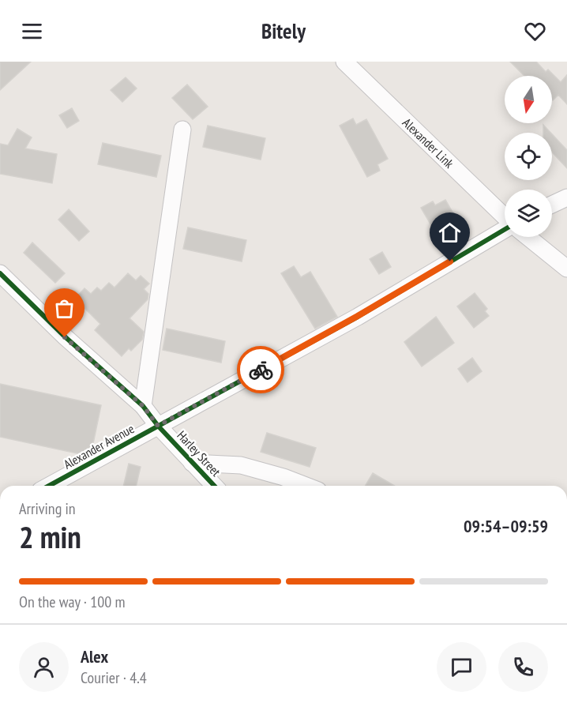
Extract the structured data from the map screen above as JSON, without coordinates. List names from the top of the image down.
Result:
{
  "streets": {
    "street": ["Alexander Link", "Alexander Avenue", "Harley Street"]
  },
  "crossings": [
    ["Alexander Avenue", "Harley Street"]
  ],
  "north": "bottom",
  "page": {
    "header": "Bitely",
    "heading": ["2 min", "Arriving in", "09:54–09:59"],
    "panel": ["Alex", "Courier · 4.4"],
    "bar": "On the way · 100 m"
  }
}
